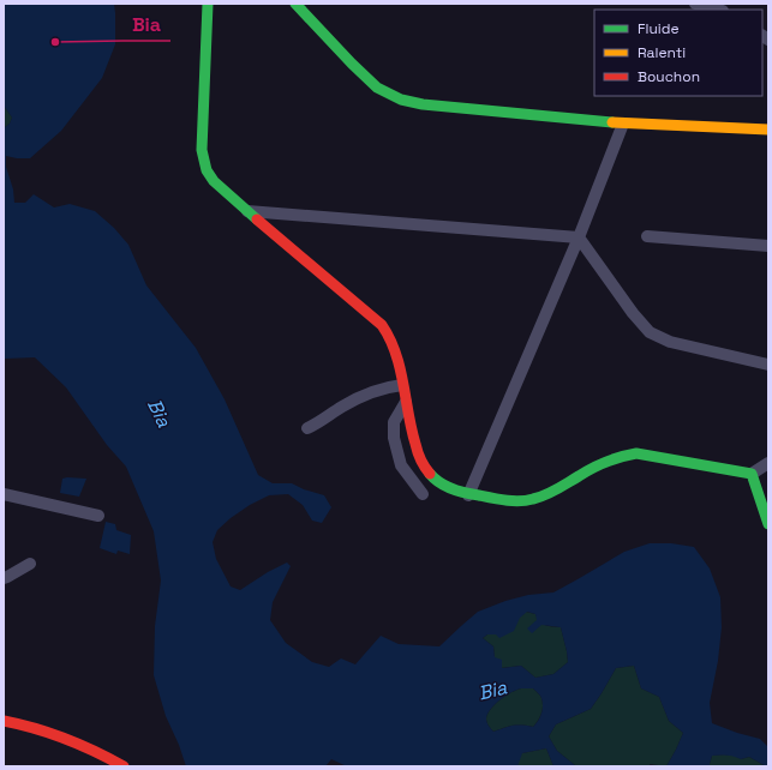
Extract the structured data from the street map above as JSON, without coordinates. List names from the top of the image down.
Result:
{
  "water": ["Bia"],
  "places": ["Bia"],
  "legend": ["Fluide", "Ralenti", "Bouchon"]
}
